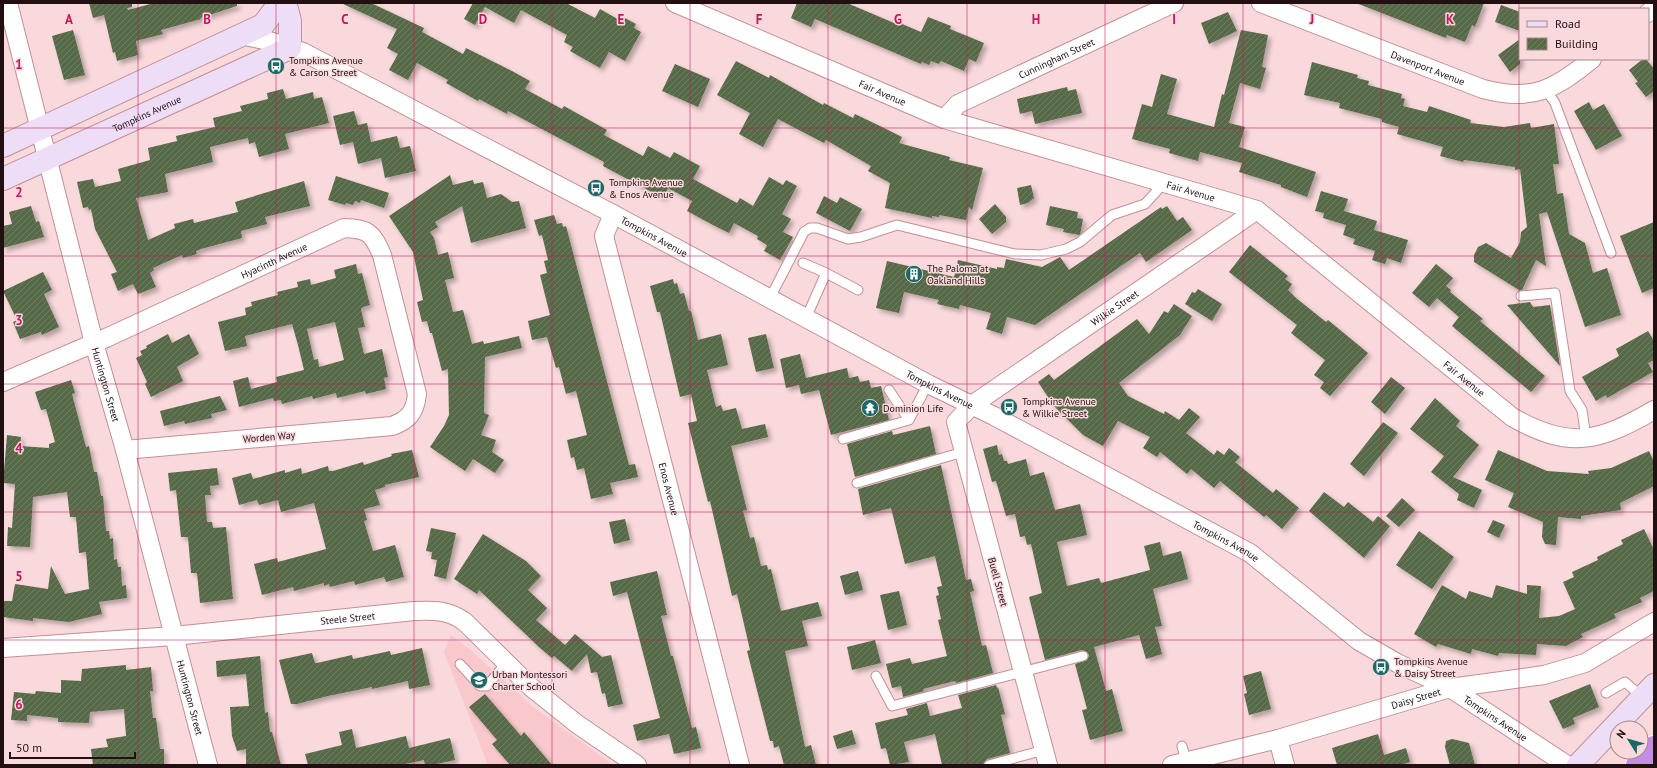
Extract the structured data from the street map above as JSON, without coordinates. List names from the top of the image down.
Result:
{
  "streets": {
    "street": [
      "Cunningham Street",
      "Davenport Avenue",
      "Fair Avenue",
      "Tompkins Avenue",
      "Hyacinth Avenue",
      "Wilkie Street",
      "Huntington Street",
      "Worden Way",
      "Enos Avenue",
      "Buell Street",
      "Steele Street",
      "Daisy Street"
    ]
  },
  "crossings": [
    ["Cunningham Street", "Fair Avenue"],
    ["Fair Avenue", "Wilkie Street"],
    ["Tompkins Avenue", "Wilkie Street"],
    ["Tompkins Avenue", "Huntington Street"],
    ["Tompkins Avenue", "Enos Avenue"],
    ["Tompkins Avenue", "Buell Street"],
    ["Tompkins Avenue", "Daisy Street"],
    ["Hyacinth Avenue", "Huntington Street"],
    ["Hyacinth Avenue", "Worden Way"],
    ["Wilkie Street", "Buell Street"],
    ["Huntington Street", "Worden Way"],
    ["Huntington Street", "Steele Street"]
  ],
  "places": {
    "bus stop": [
      "Tompkins Avenue & Carson Street",
      "Tompkins Avenue & Enos Avenue",
      "Tompkins Avenue & Wilkie Street",
      "Tompkins Avenue & Daisy Street"
    ],
    "building": ["The Paloma at Oakland Hills"],
    "temple": ["Dominion Life"],
    "school or university": ["Urban Montessori Charter School"]
  },
  "legend": ["Road", "Building"],
  "scale_bar": "50 m",
  "north": "top left",
  "grid": {
    "columns": [
      "A",
      "B",
      "C",
      "D",
      "E",
      "F",
      "G",
      "H",
      "I",
      "J",
      "K"
    ],
    "rows": [
      "1",
      "2",
      "3",
      "4",
      "5",
      "6"
    ]
  }
}
